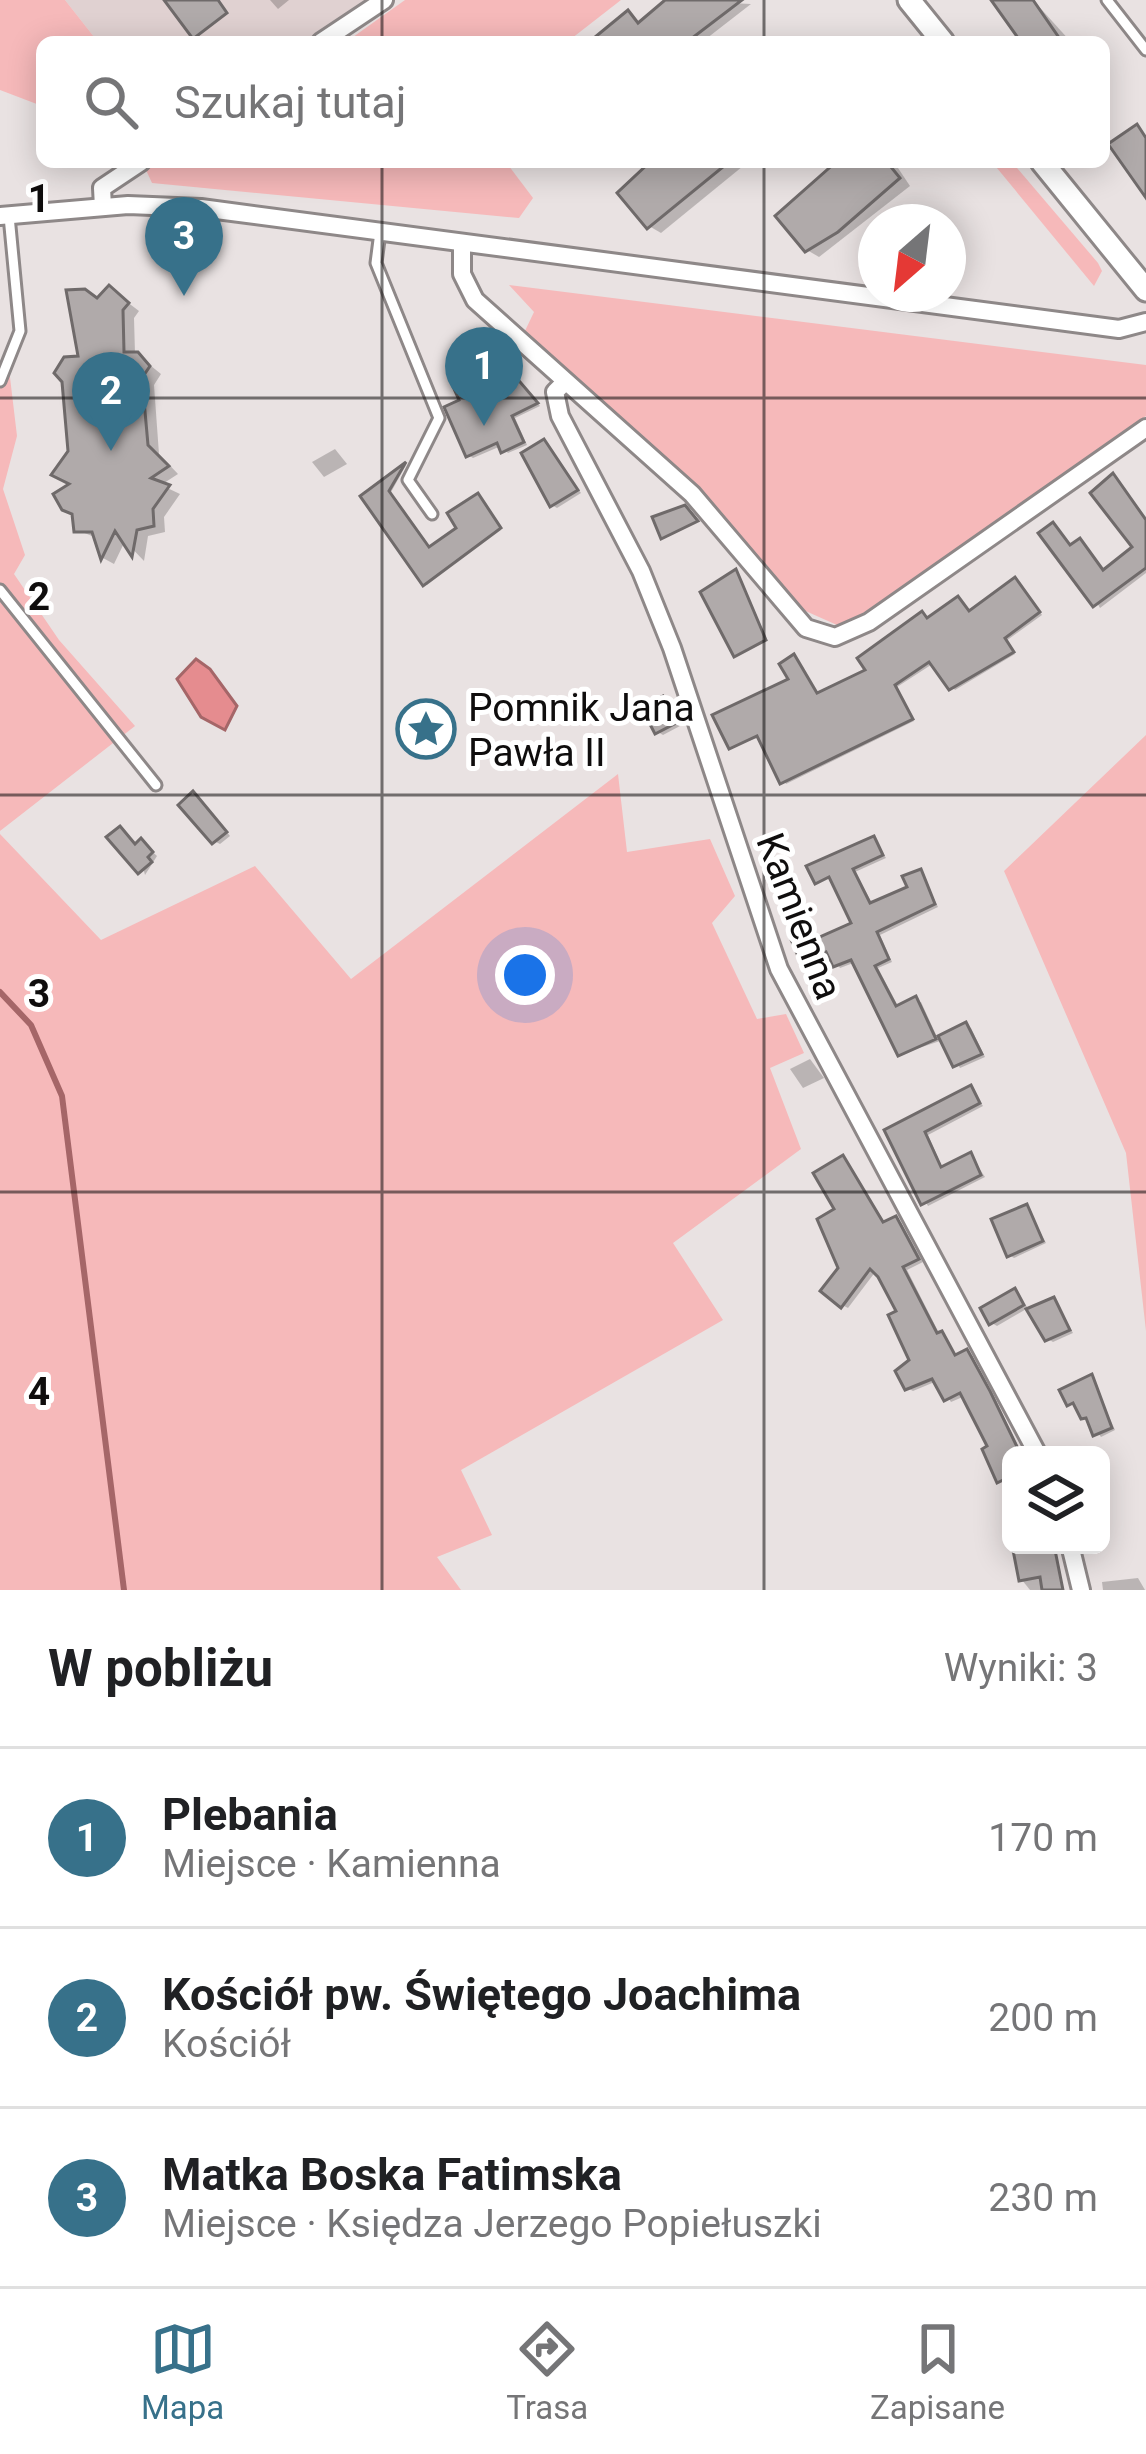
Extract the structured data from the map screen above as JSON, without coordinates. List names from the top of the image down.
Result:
{
  "streets": {
    "street": ["Kamienna"]
  },
  "places": {
    "place": ["Pomnik Jana Pawła II"]
  },
  "north": "bottom left",
  "page": {
    "search": "Szukaj tutaj",
    "pins": ["3", "1", "2"],
    "heading": ["W pobliżu", "Wyniki: 3"],
    "list": [
      {
        "mark": "1",
        "name": "Plebania",
        "note": "Miejsce · Kamienna",
        "value": "170 m"
      },
      {
        "mark": "2",
        "name": "Kościół pw. Świętego Joachima",
        "note": "Kościół",
        "value": "200 m"
      },
      {
        "mark": "3",
        "name": "Matka Boska Fatimska",
        "note": "Miejsce · Księdza Jerzego Popiełuszki",
        "value": "230 m"
      }
    ],
    "nav": ["Mapa", "Trasa", "Zapisane"]
  },
  "grid": {
    "rows": [
      "1",
      "2",
      "3",
      "4"
    ]
  }
}
